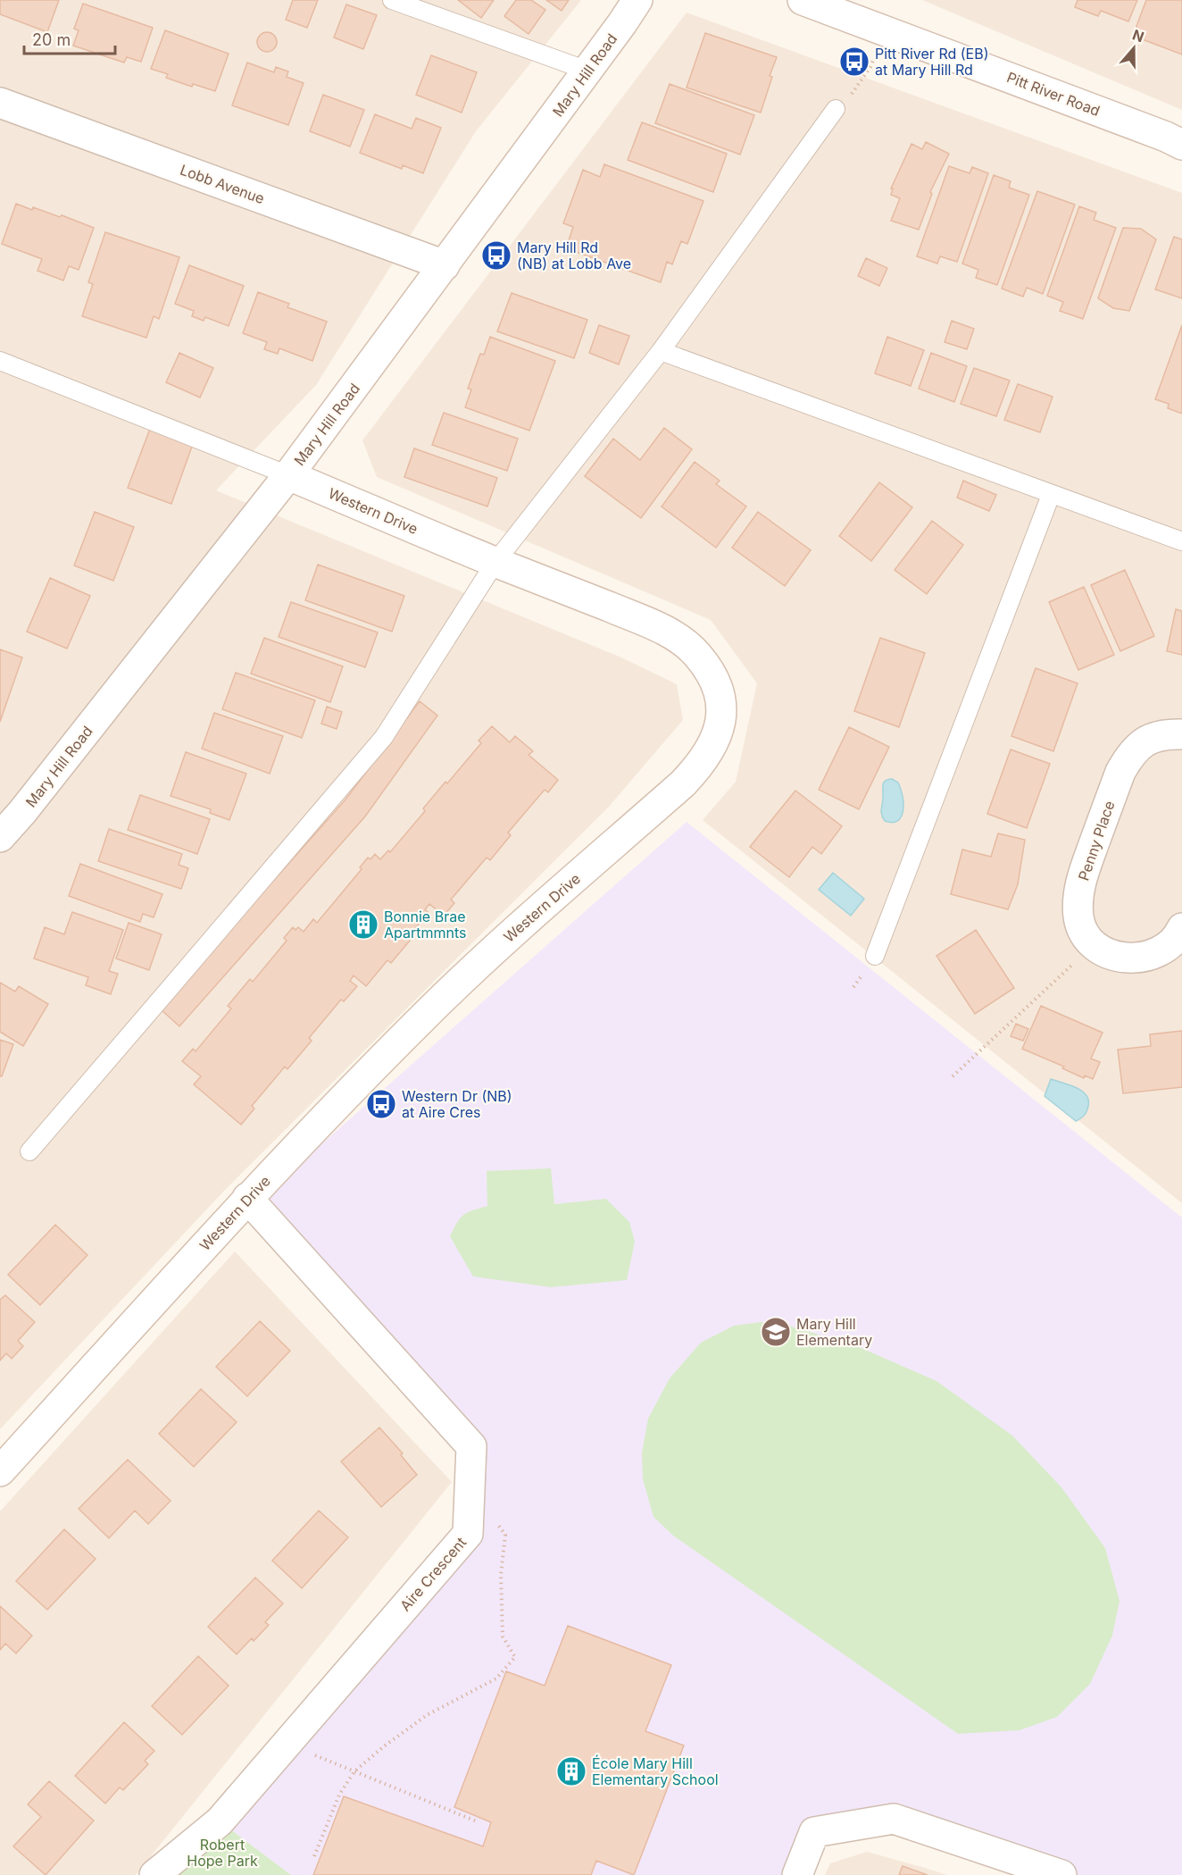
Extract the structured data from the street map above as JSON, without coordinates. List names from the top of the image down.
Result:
{
  "streets": {
    "street": [
      "Mary Hill Road",
      "Pitt River Road",
      "Lobb Avenue",
      "Western Drive",
      "Penny Place",
      "Aire Crescent"
    ]
  },
  "crossings": [
    ["Mary Hill Road", "Lobb Avenue"],
    ["Mary Hill Road", "Western Drive"],
    ["Western Drive", "Aire Crescent"]
  ],
  "parks": ["Robert Hope Park"],
  "places": {
    "bus stop": ["Pitt River Rd (EB) at Mary Hill Rd", "Mary Hill Rd (NB) at Lobb Ave", "Western Dr (NB) at Aire Cres"],
    "building": ["Bonnie Brae Apartmmnts", "École Mary Hill Elementary School"],
    "school or university": ["Mary Hill Elementary"]
  },
  "scale_bar": "20 m",
  "north": "top"
}
